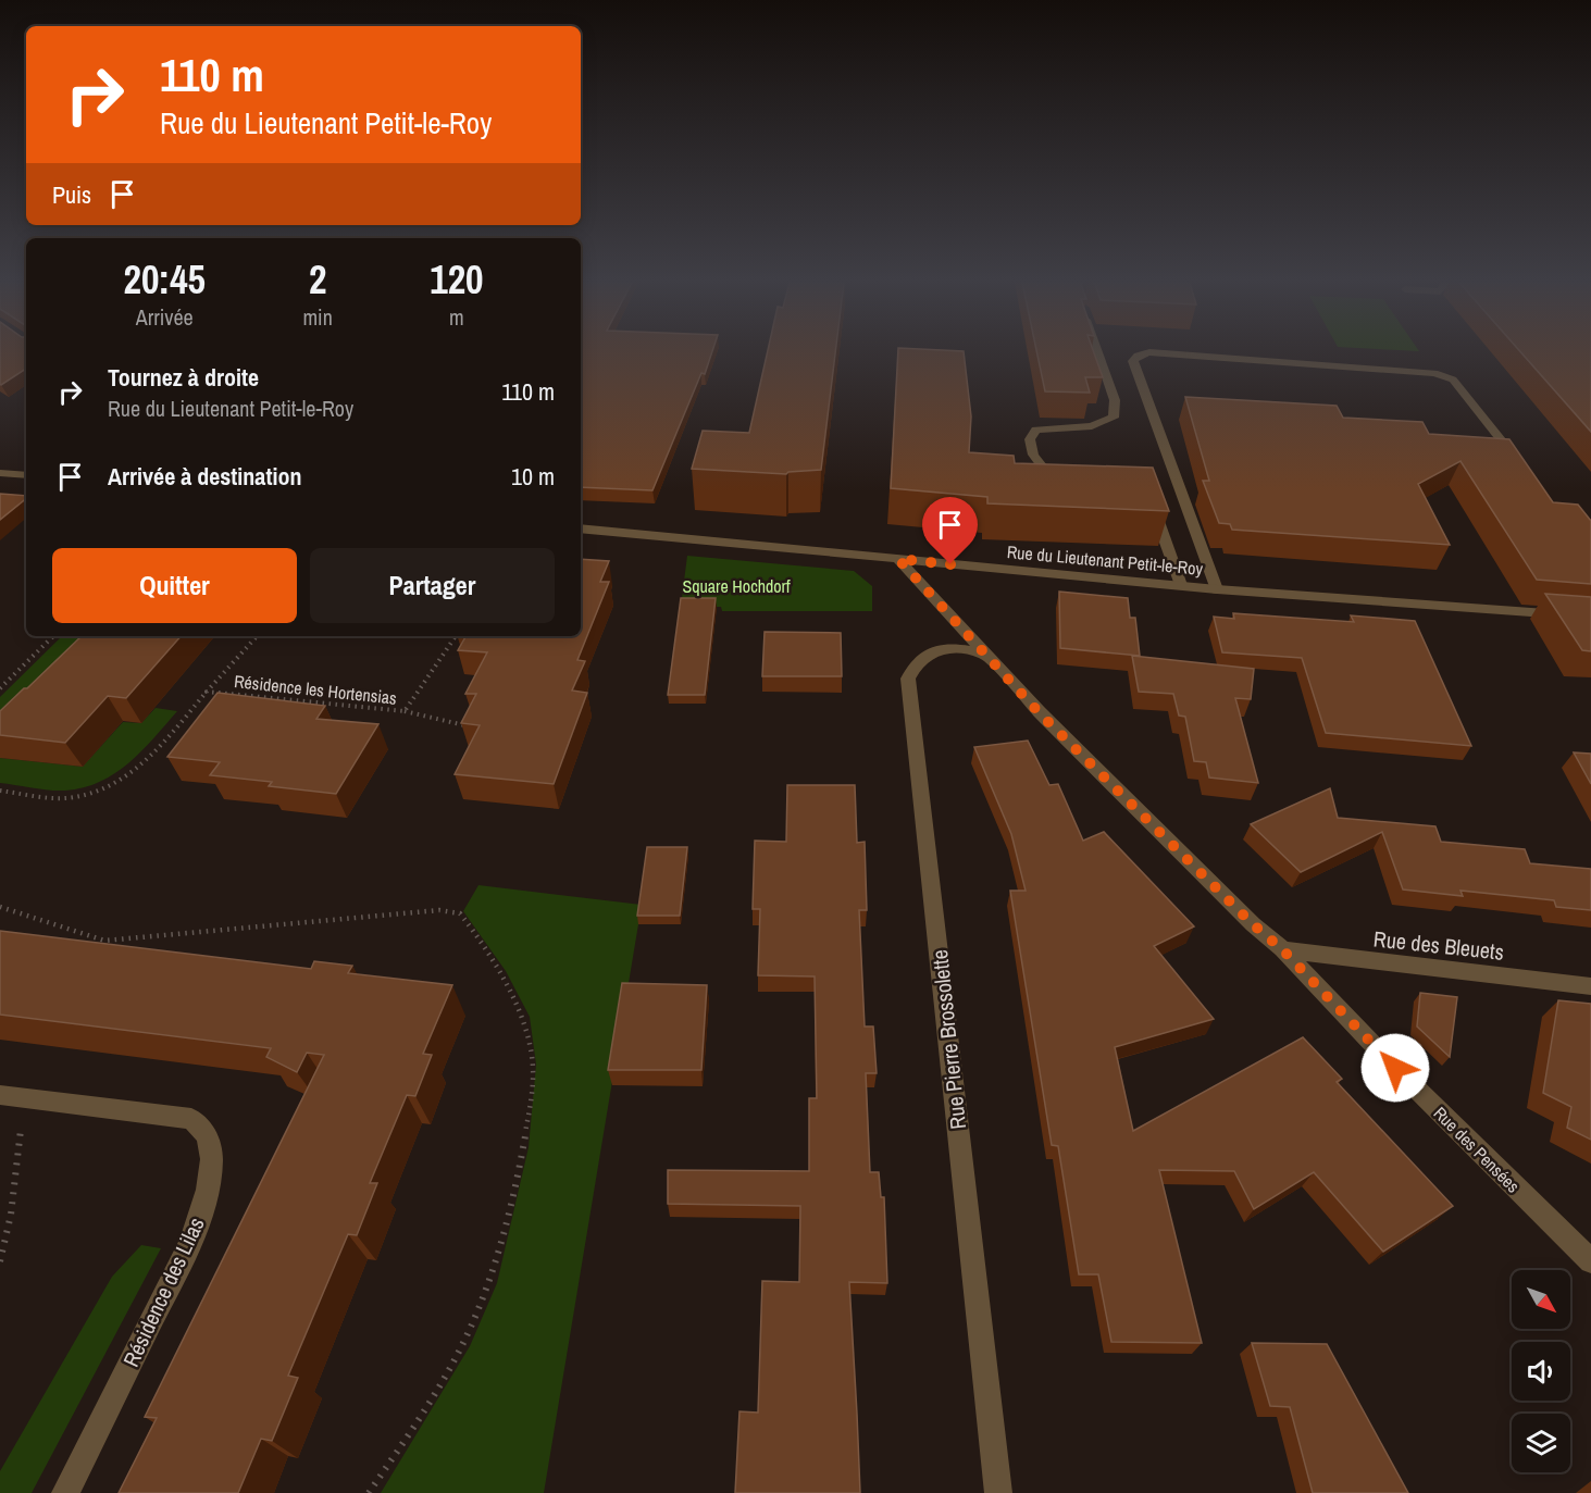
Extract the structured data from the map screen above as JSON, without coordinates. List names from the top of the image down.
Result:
{
  "streets": {
    "street": [
      "Rue du Lieutenant Petit-le-Roy",
      "Rue des Bleuets",
      "Rue Pierre Brossolette",
      "Rue des Pensées",
      "Résidence des Lilas"
    ],
    "path": ["Résidence les Hortensias"]
  },
  "crossings": [
    ["Rue du Lieutenant Petit-le-Roy", "Rue des Pensées"],
    ["Rue des Bleuets", "Rue des Pensées"],
    ["Rue Pierre Brossolette", "Rue des Pensées"]
  ],
  "parks": ["Square Hochdorf"],
  "north": "bottom right",
  "page": {
    "turn": ["110 m", "Rue du Lieutenant Petit-le-Roy"],
    "then": "Puis",
    "eta": [
      "20:45",
      "Arrivée",
      "2",
      "min",
      "120",
      "m"
    ],
    "list": [
      {
        "name": "Tournez à droite",
        "note": "Rue du Lieutenant Petit-le-Roy",
        "value": "110 m"
      },
      {
        "name": "Arrivée à destination",
        "value": "10 m"
      }
    ],
    "buttons": ["Quitter", "Partager"]
  }
}
